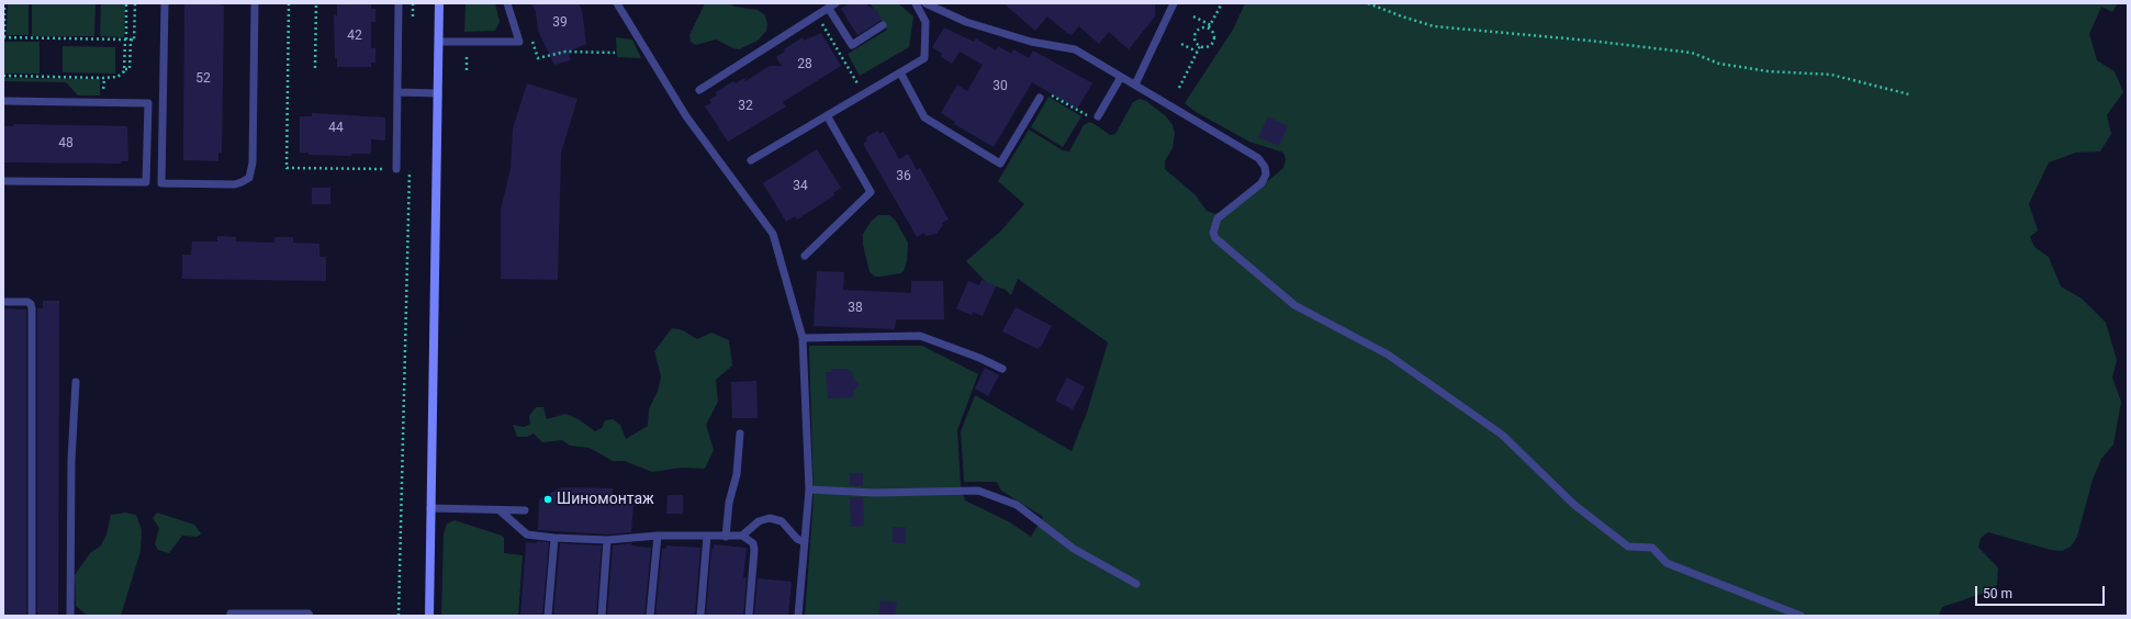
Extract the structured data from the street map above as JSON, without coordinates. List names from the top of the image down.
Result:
{
  "places": ["Шиномонтаж"],
  "house_numbers": [
    "39",
    "42",
    "28",
    "52",
    "30",
    "32",
    "44",
    "48",
    "36",
    "34",
    "38"
  ],
  "scale_bar": "50 m"
}
